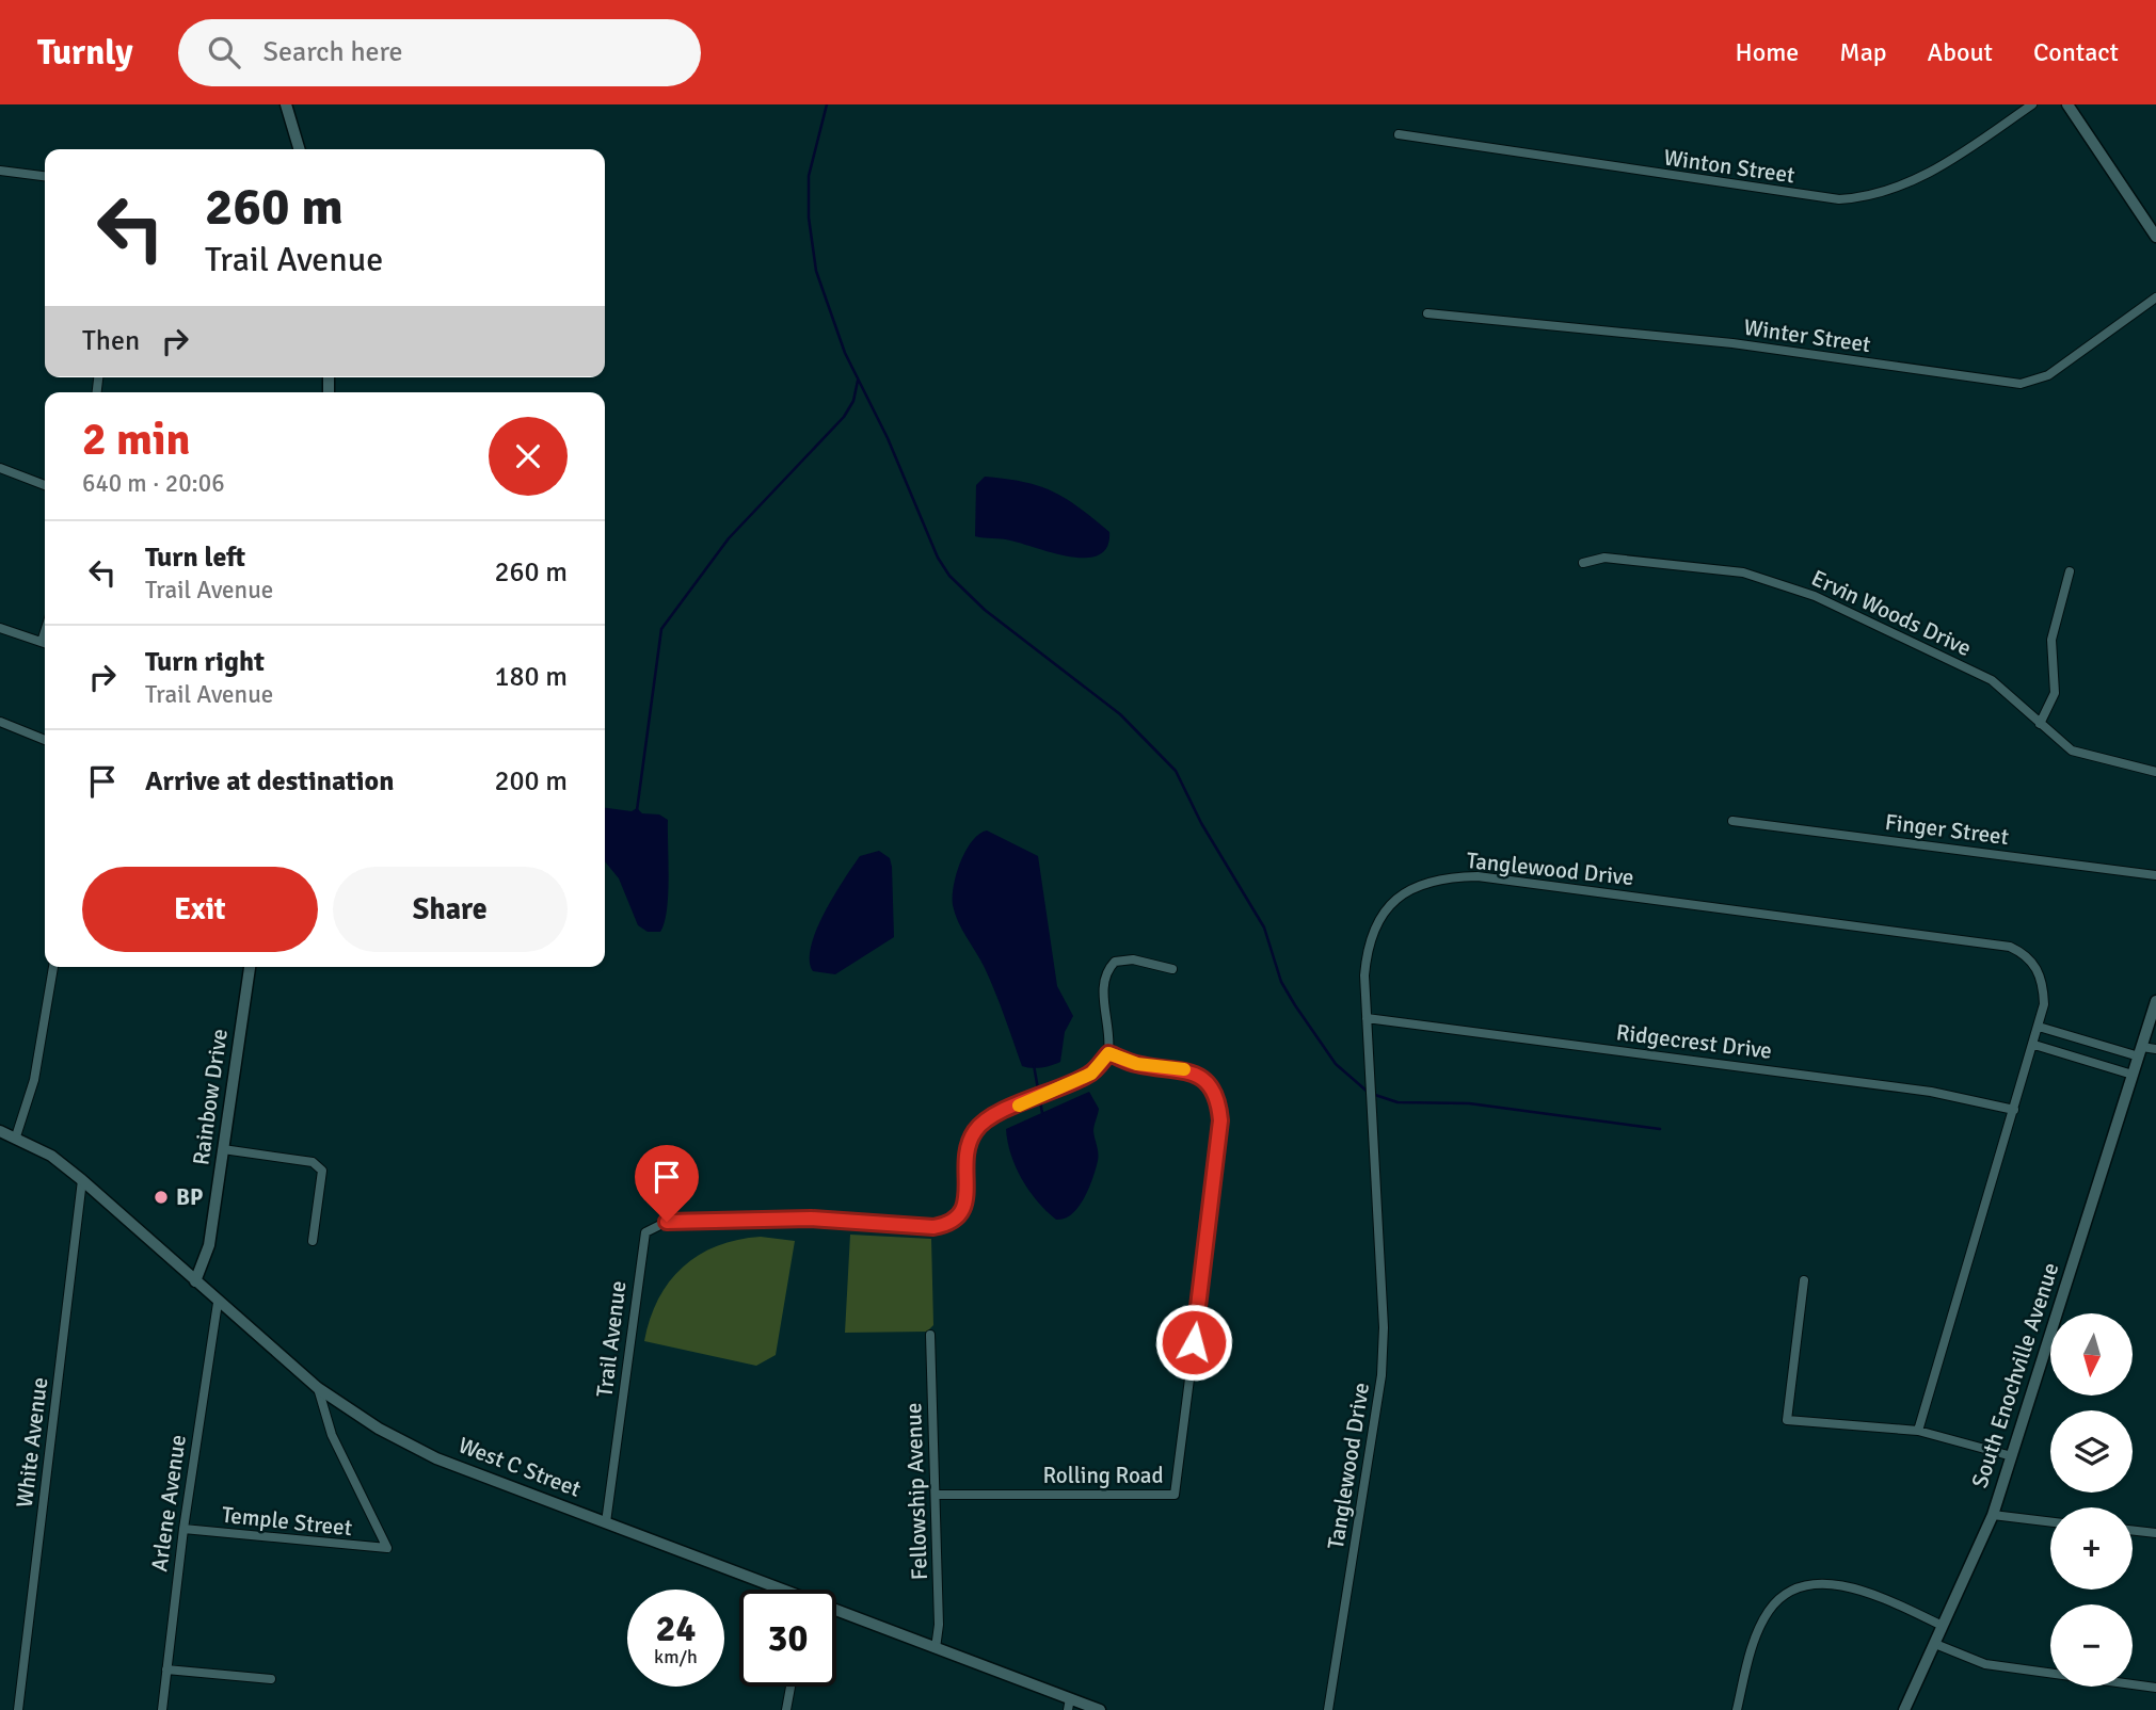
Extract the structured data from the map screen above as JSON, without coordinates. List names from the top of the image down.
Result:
{
  "streets": {
    "main road": ["Rainbow Drive", "South Enochville Avenue", "West C Street"],
    "street": [
      "Winton Street",
      "Winter Street",
      "Ervin Woods Drive",
      "Finger Street",
      "Tanglewood Drive",
      "Ridgecrest Drive",
      "Trail Avenue",
      "White Avenue",
      "Rolling Road",
      "Fellowship Avenue",
      "Arlene Avenue",
      "Temple Street"
    ]
  },
  "crossings": [
    ["Tanglewood Drive", "Ridgecrest Drive"],
    ["Rainbow Drive", "West C Street"],
    ["Trail Avenue", "West C Street"],
    ["Trail Avenue", "Rolling Road"],
    ["White Avenue", "West C Street"],
    ["West C Street", "Fellowship Avenue"],
    ["West C Street", "Arlene Avenue"],
    ["West C Street", "Temple Street"],
    ["Rolling Road", "Fellowship Avenue"],
    ["Arlene Avenue", "Temple Street"]
  ],
  "places": ["BP"],
  "north": "bottom",
  "page": {
    "header": "Turnly",
    "search": "Search here",
    "nav": [
      "Home",
      "Map",
      "About",
      "Contact"
    ],
    "turn": ["260 m", "Trail Avenue"],
    "then": "Then",
    "heading": ["2 min", "640 m · 20:06"],
    "list": [
      {
        "name": "Turn left",
        "note": "Trail Avenue",
        "value": "260 m"
      },
      {
        "name": "Turn right",
        "note": "Trail Avenue",
        "value": "180 m"
      },
      {
        "name": "Arrive at destination",
        "value": "200 m"
      }
    ],
    "buttons": ["Exit", "Share"],
    "map_buttons": ["+", "−"],
    "speed": "24 km/h",
    "limit": "30"
  }
}
